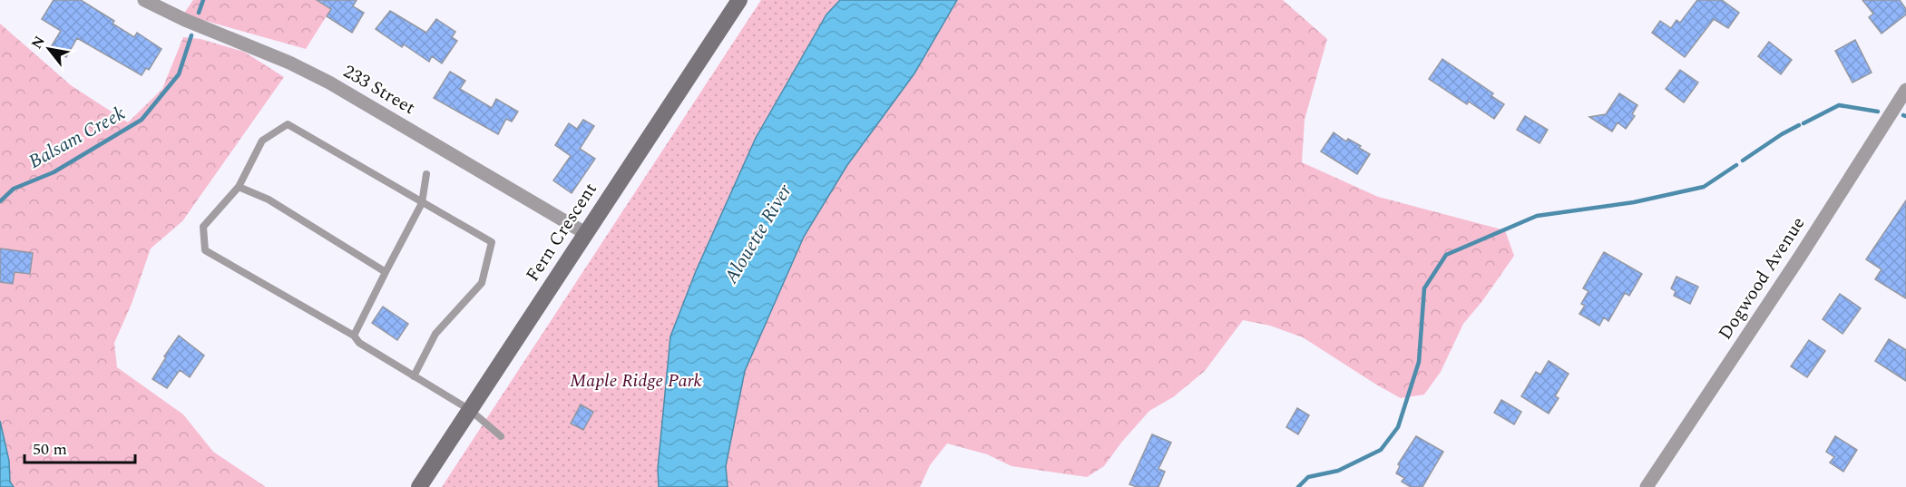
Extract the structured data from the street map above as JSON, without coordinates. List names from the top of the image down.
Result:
{
  "streets": {
    "street": ["233 Street", "Fern Crescent", "Dogwood Avenue"]
  },
  "crossings": [
    ["233 Street", "Fern Crescent"]
  ],
  "water": ["Balsam Creek", "Alouette River"],
  "parks": ["Maple Ridge Park"],
  "scale_bar": "50 m",
  "north": "top left"
}
